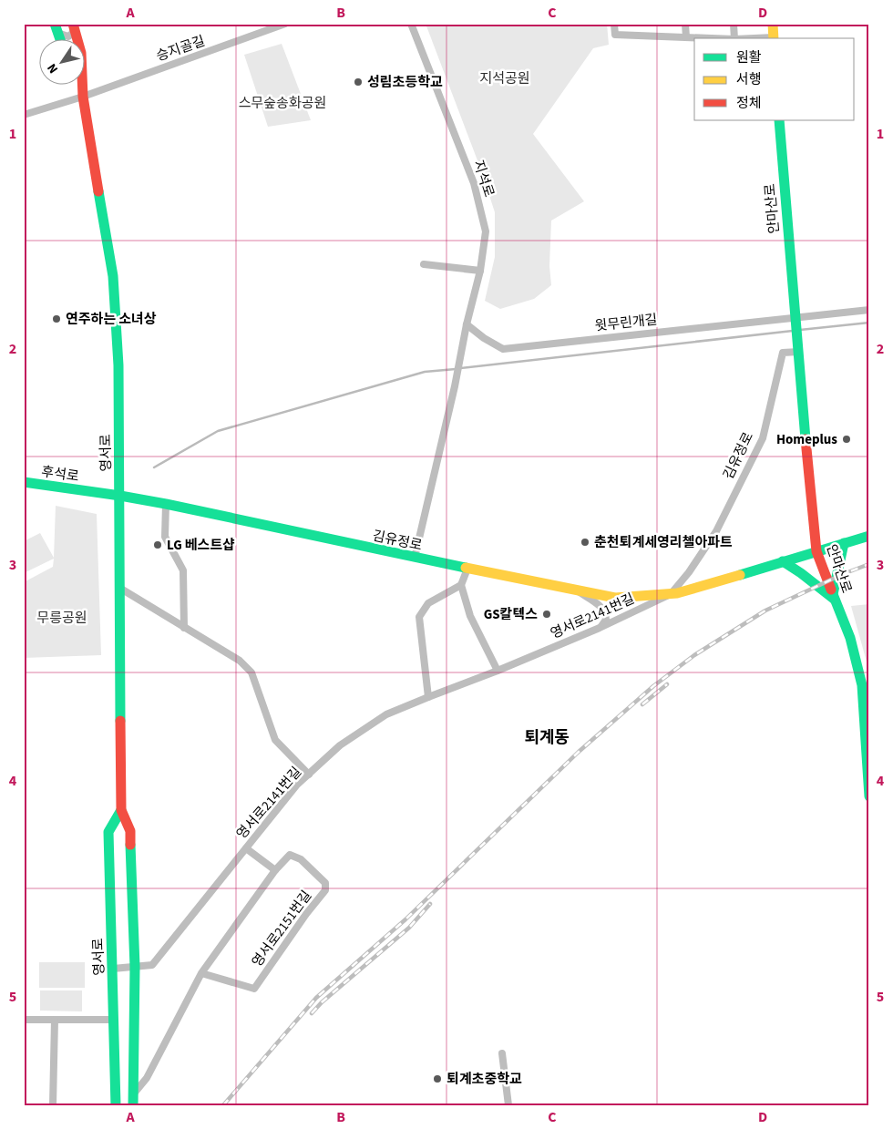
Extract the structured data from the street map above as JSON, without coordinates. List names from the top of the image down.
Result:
{
  "streets": {
    "street": [
      "승지골길",
      "지석로",
      "안마산로",
      "윗무린개길",
      "영서로",
      "김유정로",
      "후석로",
      "영서로2141번길",
      "영서로2151번길"
    ]
  },
  "crossings": [
    ["승지골길", "영서로"],
    ["지석로", "윗무린개길"],
    ["지석로", "김유정로"],
    ["안마산로", "윗무린개길"],
    ["안마산로", "김유정로"],
    ["영서로", "김유정로"],
    ["영서로", "후석로"],
    ["영서로", "영서로2141번길"],
    ["영서로", "영서로2151번길"],
    ["김유정로", "후석로"],
    ["김유정로", "영서로2141번길"]
  ],
  "districts": ["퇴계동"],
  "parks": ["지석공원", "스무숲송화공원", "무릉공원"],
  "places": [
    "성림초등학교",
    "연주하는 소녀상",
    "Homeplus",
    "춘천퇴계세영리첼아파트",
    "LG 베스트샵",
    "GS칼텍스",
    "퇴계초중학교"
  ],
  "legend": ["원활", "서행", "정체"],
  "north": "bottom left",
  "grid": {
    "columns": [
      "A",
      "B",
      "C",
      "D"
    ],
    "rows": [
      "1",
      "2",
      "3",
      "4",
      "5"
    ]
  }
}
